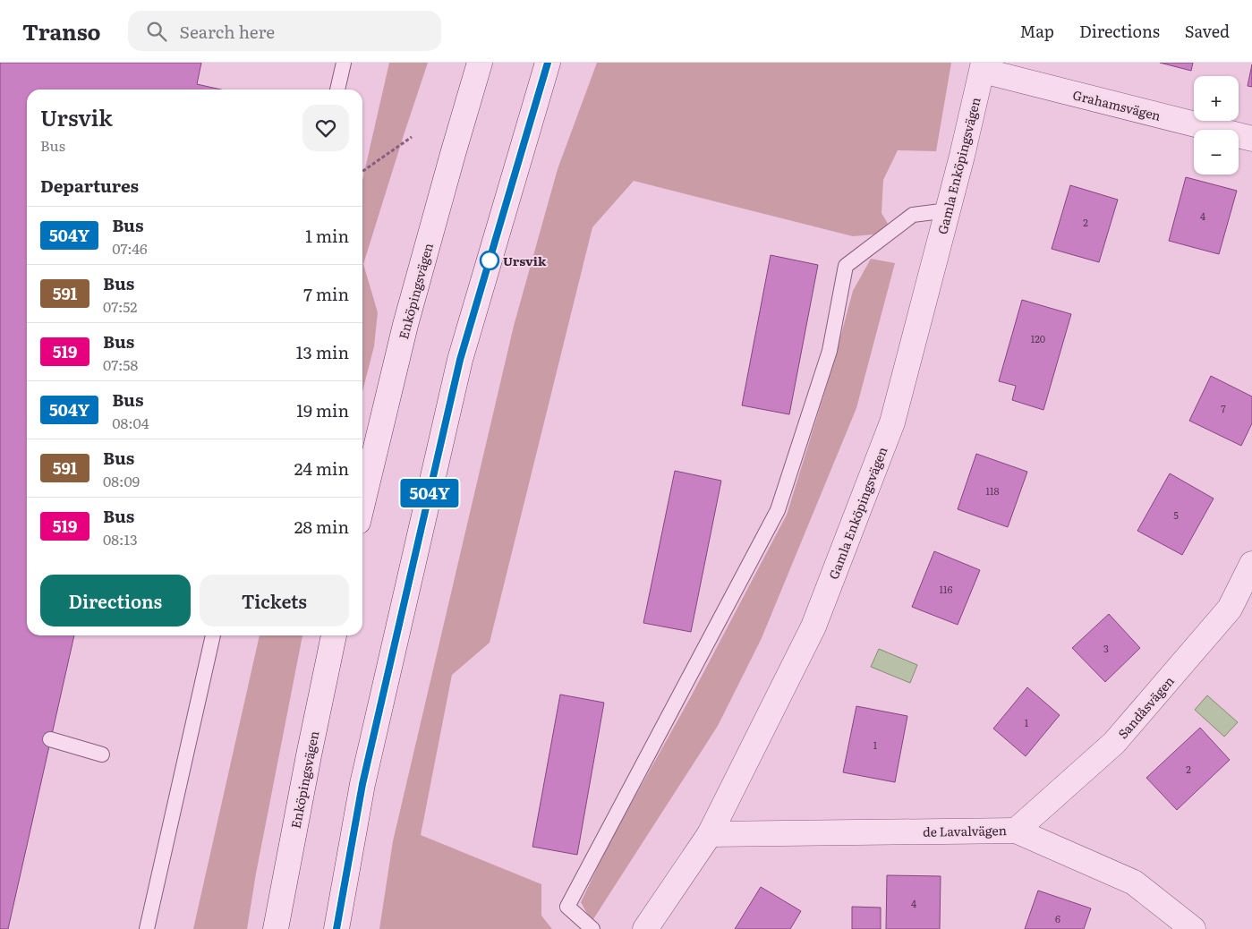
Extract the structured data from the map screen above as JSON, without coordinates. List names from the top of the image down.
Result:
{
  "streets": {
    "street": [
      "Grahamsvägen",
      "Gamla Enköpingsvägen",
      "Enköpingsvägen",
      "Sandåsvägen",
      "de Lavalvägen"
    ]
  },
  "crossings": [
    ["Grahamsvägen", "Gamla Enköpingsvägen"],
    ["Gamla Enköpingsvägen", "de Lavalvägen"],
    ["Sandåsvägen", "de Lavalvägen"]
  ],
  "places": ["Ursvik"],
  "lines": ["bus line 504Y"],
  "house_numbers": [
    "4",
    "2",
    "120",
    "7",
    "118",
    "5",
    "116",
    "3",
    "1",
    "1",
    "2",
    "4",
    "6"
  ],
  "page": {
    "header": "Transo",
    "search": "Search here",
    "nav": ["Map", "Directions", "Saved"],
    "on_map": "504Y",
    "map_buttons": ["+", "−"],
    "heading": [
      ["Ursvik", "Bus"],
      "Departures"
    ],
    "list": [
      {
        "mark": "504Y",
        "name": "Bus",
        "note": "07:46",
        "value": "1 min"
      },
      {
        "mark": "591",
        "name": "Bus",
        "note": "07:52",
        "value": "7 min"
      },
      {
        "mark": "519",
        "name": "Bus",
        "note": "07:58",
        "value": "13 min"
      },
      {
        "mark": "504Y",
        "name": "Bus",
        "note": "08:04",
        "value": "19 min"
      },
      {
        "mark": "591",
        "name": "Bus",
        "note": "08:09",
        "value": "24 min"
      },
      {
        "mark": "519",
        "name": "Bus",
        "note": "08:13",
        "value": "28 min"
      }
    ],
    "buttons": ["Directions", "Tickets"]
  }
}
